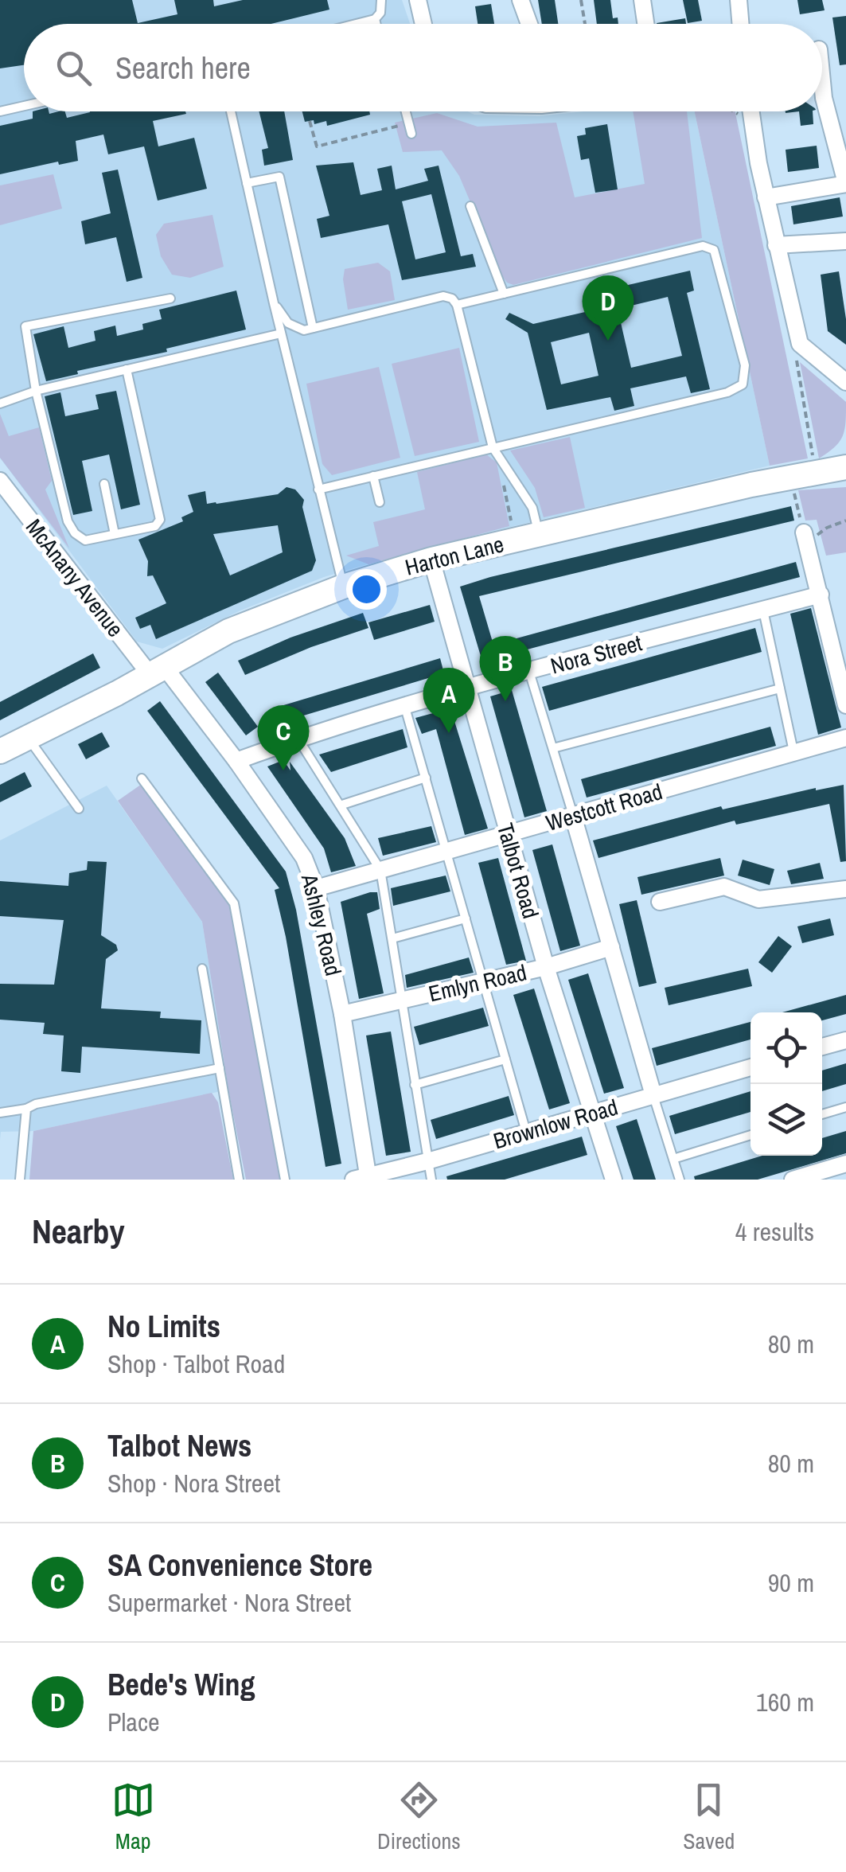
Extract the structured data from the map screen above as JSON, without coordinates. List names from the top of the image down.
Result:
{
  "streets": {
    "street": [
      "Harton Lane",
      "McAnany Avenue",
      "Nora Street",
      "Westcott Road",
      "Talbot Road",
      "Ashley Road",
      "Emlyn Road",
      "Brownlow Road"
    ]
  },
  "crossings": [
    ["Harton Lane", "McAnany Avenue"],
    ["Harton Lane", "Talbot Road"],
    ["Harton Lane", "Ashley Road"],
    ["McAnany Avenue", "Ashley Road"],
    ["Nora Street", "Talbot Road"],
    ["Nora Street", "Ashley Road"],
    ["Westcott Road", "Talbot Road"],
    ["Westcott Road", "Ashley Road"],
    ["Talbot Road", "Emlyn Road"],
    ["Talbot Road", "Brownlow Road"],
    ["Ashley Road", "Emlyn Road"],
    ["Ashley Road", "Brownlow Road"]
  ],
  "page": {
    "search": "Search here",
    "pins": [
      "D",
      "B",
      "A",
      "C"
    ],
    "heading": ["Nearby", "4 results"],
    "list": [
      {
        "mark": "A",
        "name": "No Limits",
        "note": "Shop · Talbot Road",
        "value": "80 m"
      },
      {
        "mark": "B",
        "name": "Talbot News",
        "note": "Shop · Nora Street",
        "value": "80 m"
      },
      {
        "mark": "C",
        "name": "SA Convenience Store",
        "note": "Supermarket · Nora Street",
        "value": "90 m"
      },
      {
        "mark": "D",
        "name": "Bede's Wing",
        "note": "Place",
        "value": "160 m"
      }
    ],
    "nav": ["Map", "Directions", "Saved"]
  }
}
